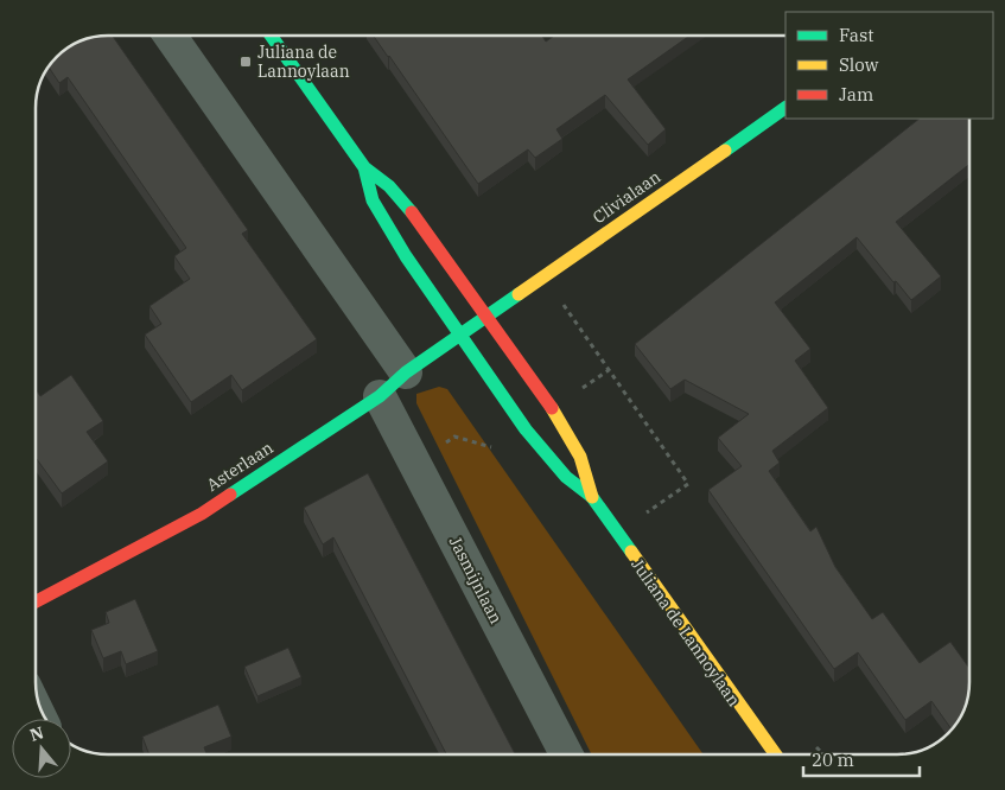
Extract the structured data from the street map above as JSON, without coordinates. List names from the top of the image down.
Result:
{
  "streets": {
    "street": [
      "Clivialaan",
      "Asterlaan",
      "Jasmijnlaan",
      "Juliana de Lannoylaan"
    ]
  },
  "crossings": [
    ["Clivialaan", "Asterlaan"],
    ["Clivialaan", "Juliana de Lannoylaan"],
    ["Asterlaan", "Jasmijnlaan"],
    ["Asterlaan", "Juliana de Lannoylaan"]
  ],
  "places": {
    "transit": ["Juliana de Lannoylaan"]
  },
  "legend": ["Fast", "Slow", "Jam"],
  "scale_bar": "20 m",
  "north": "top"
}
